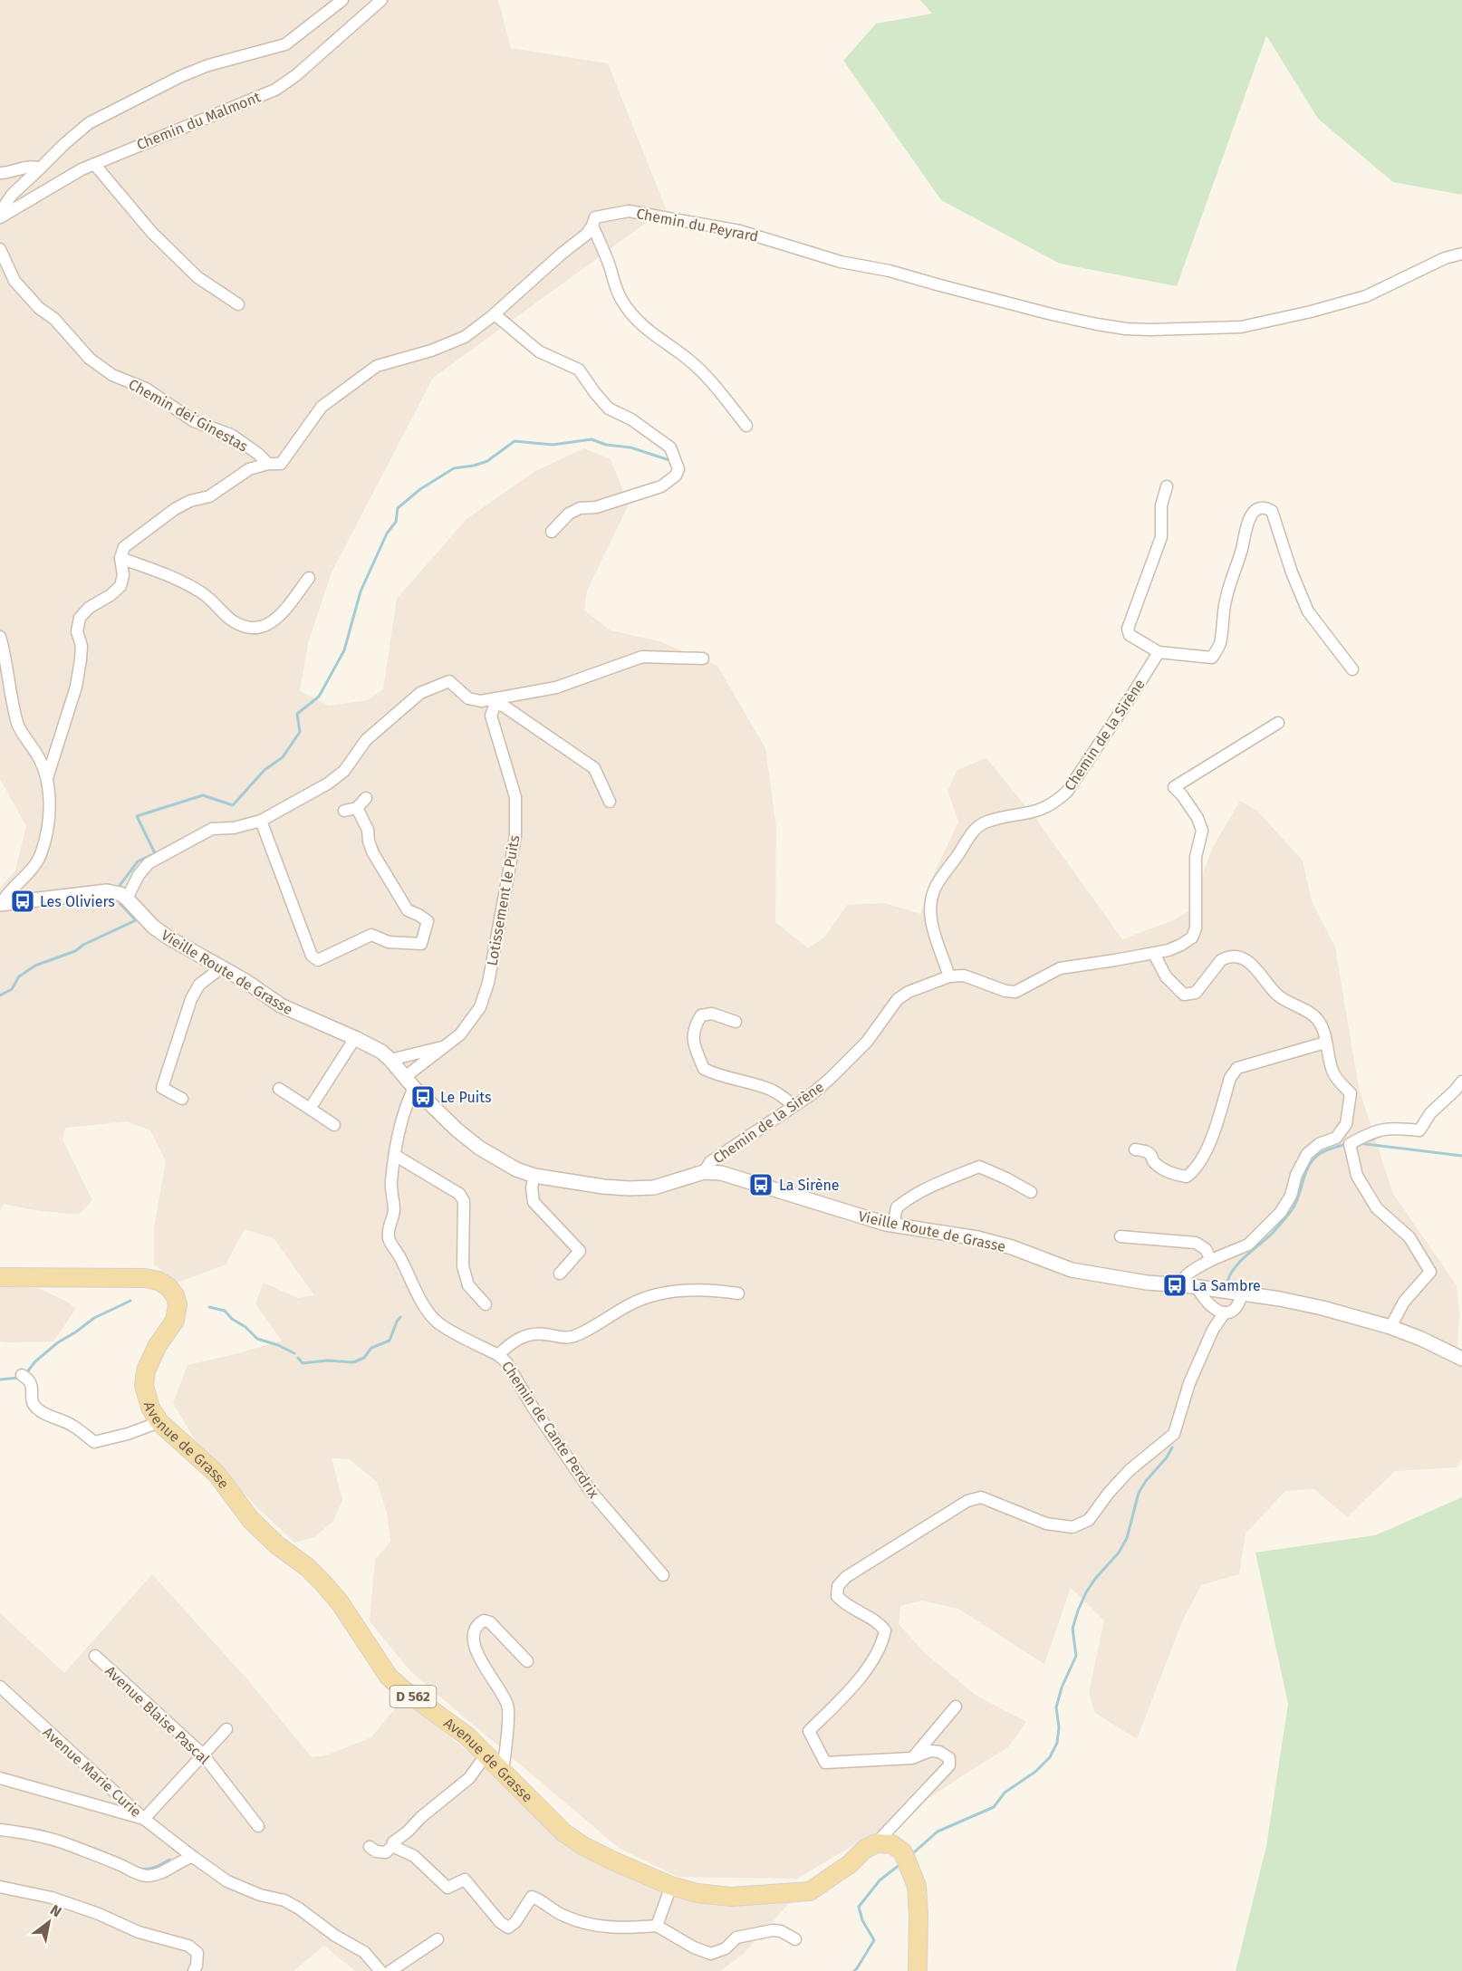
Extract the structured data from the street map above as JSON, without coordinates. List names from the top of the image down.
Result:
{
  "streets": {
    "main road": ["Avenue de Grasse", "D 562"],
    "street": [
      "Chemin du Malmont",
      "Chemin du Peyrard",
      "Chemin dei Ginestas",
      "Chemin de la Sirène",
      "Lotissement le Puits",
      "Vieille Route de Grasse",
      "Chemin de Cante Perdrix",
      "Avenue Blaise Pascal",
      "Avenue Marie Curie"
    ]
  },
  "crossings": [
    ["Chemin du Peyrard", "Chemin dei Ginestas"],
    ["Chemin de la Sirène", "Vieille Route de Grasse"],
    ["Lotissement le Puits", "Vieille Route de Grasse"],
    ["Lotissement le Puits", "Chemin de Cante Perdrix"],
    ["Vieille Route de Grasse", "Chemin de Cante Perdrix"],
    ["Avenue Blaise Pascal", "Avenue Marie Curie"]
  ],
  "places": {
    "bus stop": [
      "Les Oliviers",
      "Le Puits",
      "La Sirène",
      "La Sambre"
    ]
  },
  "north": "top right"
}
